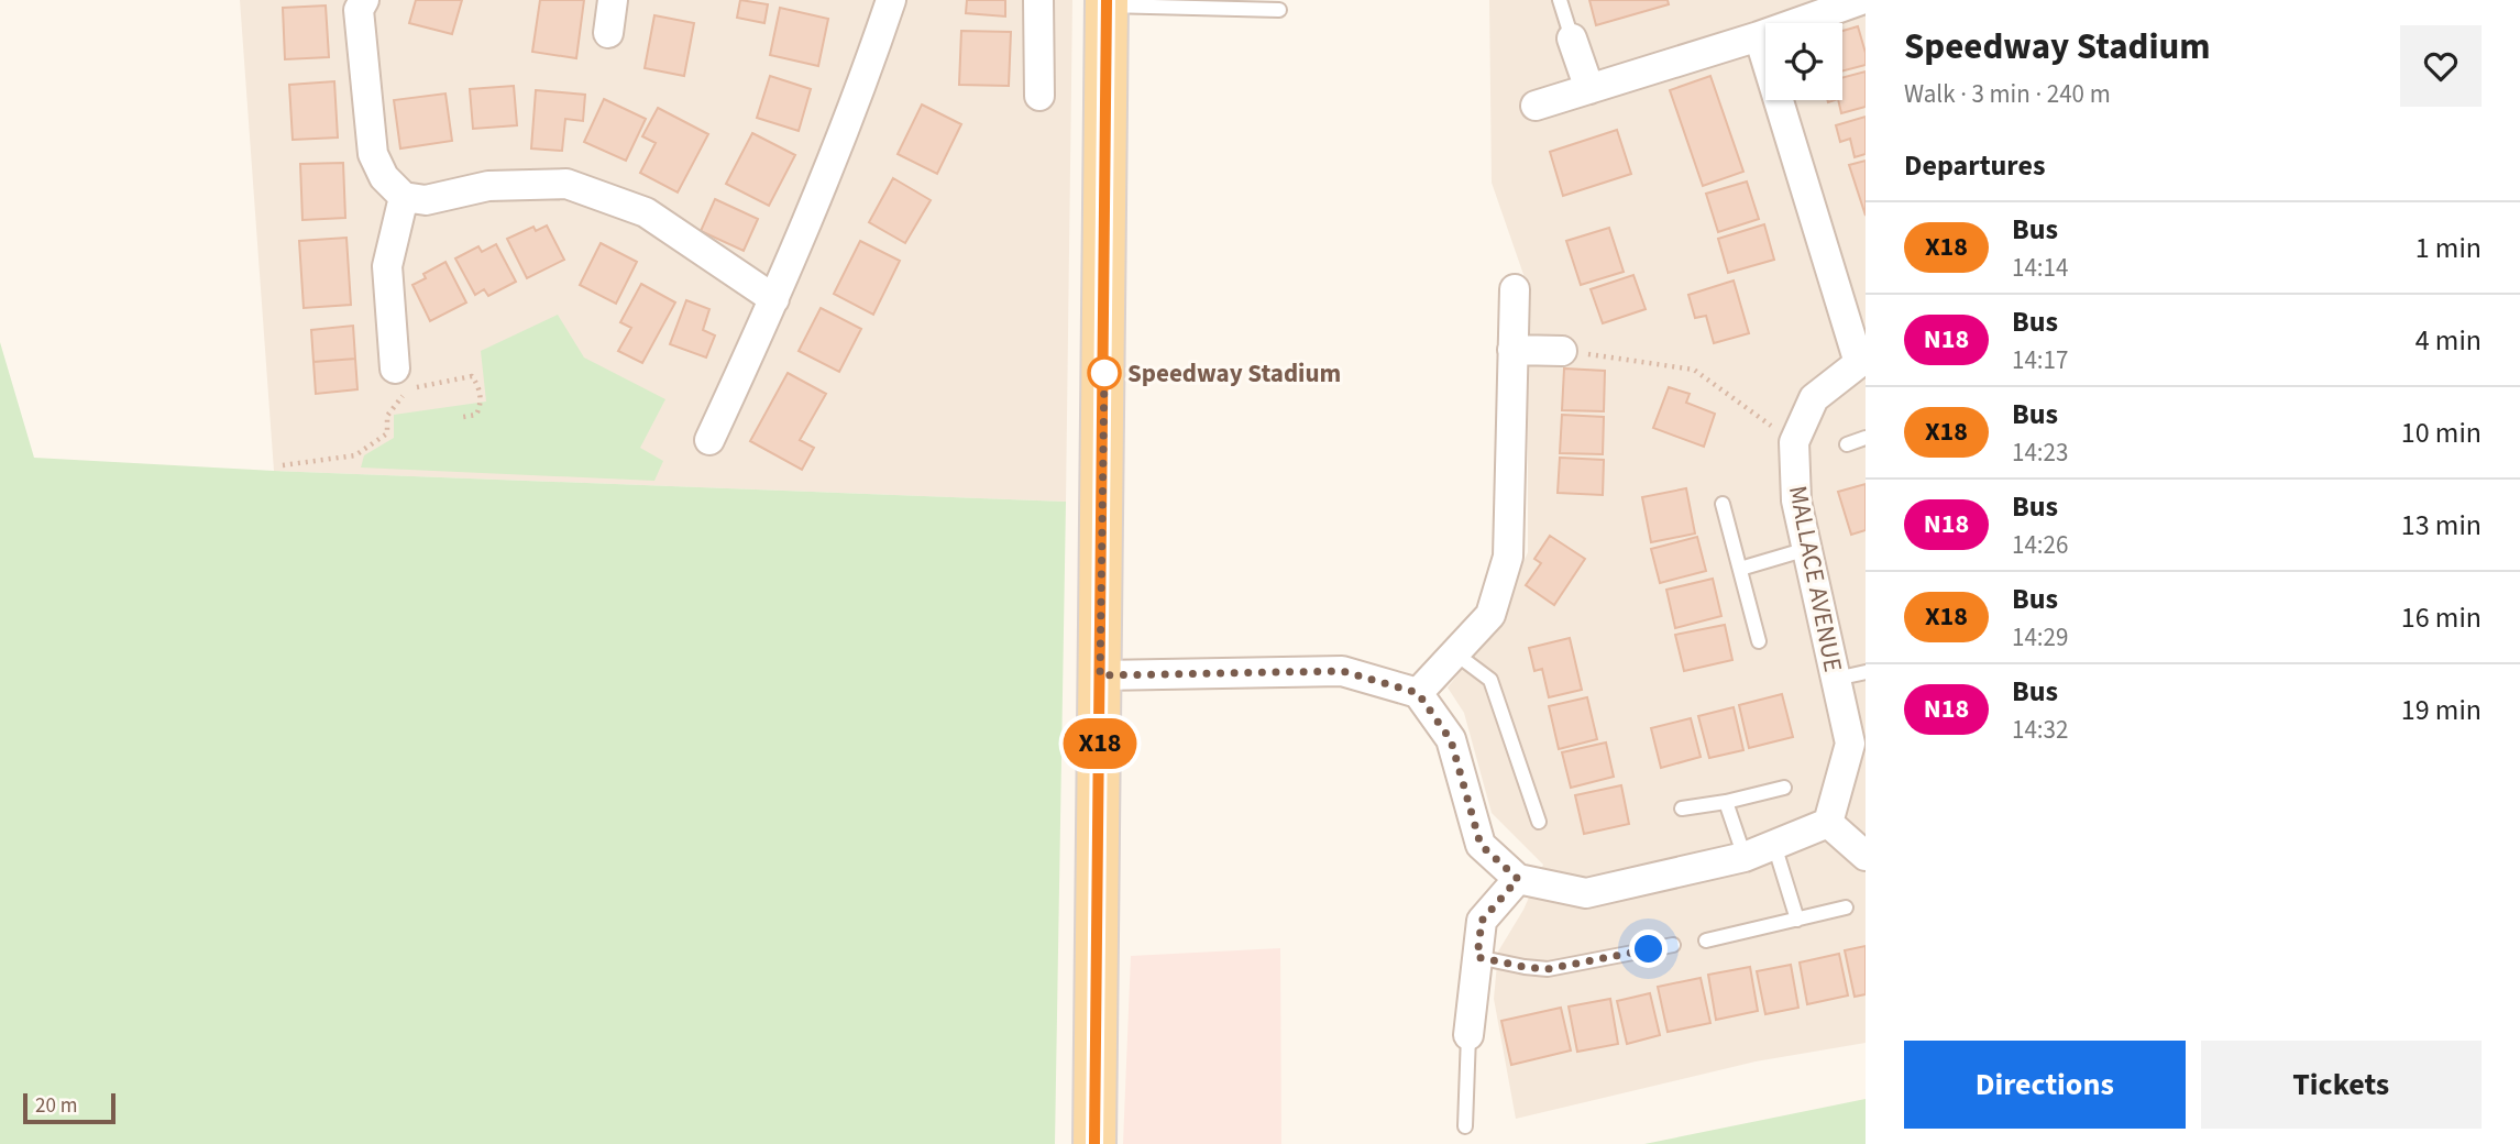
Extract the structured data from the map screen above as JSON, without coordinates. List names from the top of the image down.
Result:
{
  "streets": {
    "street": ["MALLACE AVENUE"]
  },
  "places": ["Speedway Stadium"],
  "lines": ["bus line X18"],
  "scale_bar": "20 m",
  "page": {
    "on_map": "X18",
    "heading": [
      ["Speedway Stadium", "Walk · 3 min · 240 m"],
      "Departures"
    ],
    "list": [
      {
        "mark": "X18",
        "name": "Bus",
        "note": "14:14",
        "value": "1 min"
      },
      {
        "mark": "N18",
        "name": "Bus",
        "note": "14:17",
        "value": "4 min"
      },
      {
        "mark": "X18",
        "name": "Bus",
        "note": "14:23",
        "value": "10 min"
      },
      {
        "mark": "N18",
        "name": "Bus",
        "note": "14:26",
        "value": "13 min"
      },
      {
        "mark": "X18",
        "name": "Bus",
        "note": "14:29",
        "value": "16 min"
      },
      {
        "mark": "N18",
        "name": "Bus",
        "note": "14:32",
        "value": "19 min"
      }
    ],
    "buttons": ["Directions", "Tickets"],
    "scale": "20 m"
  }
}
